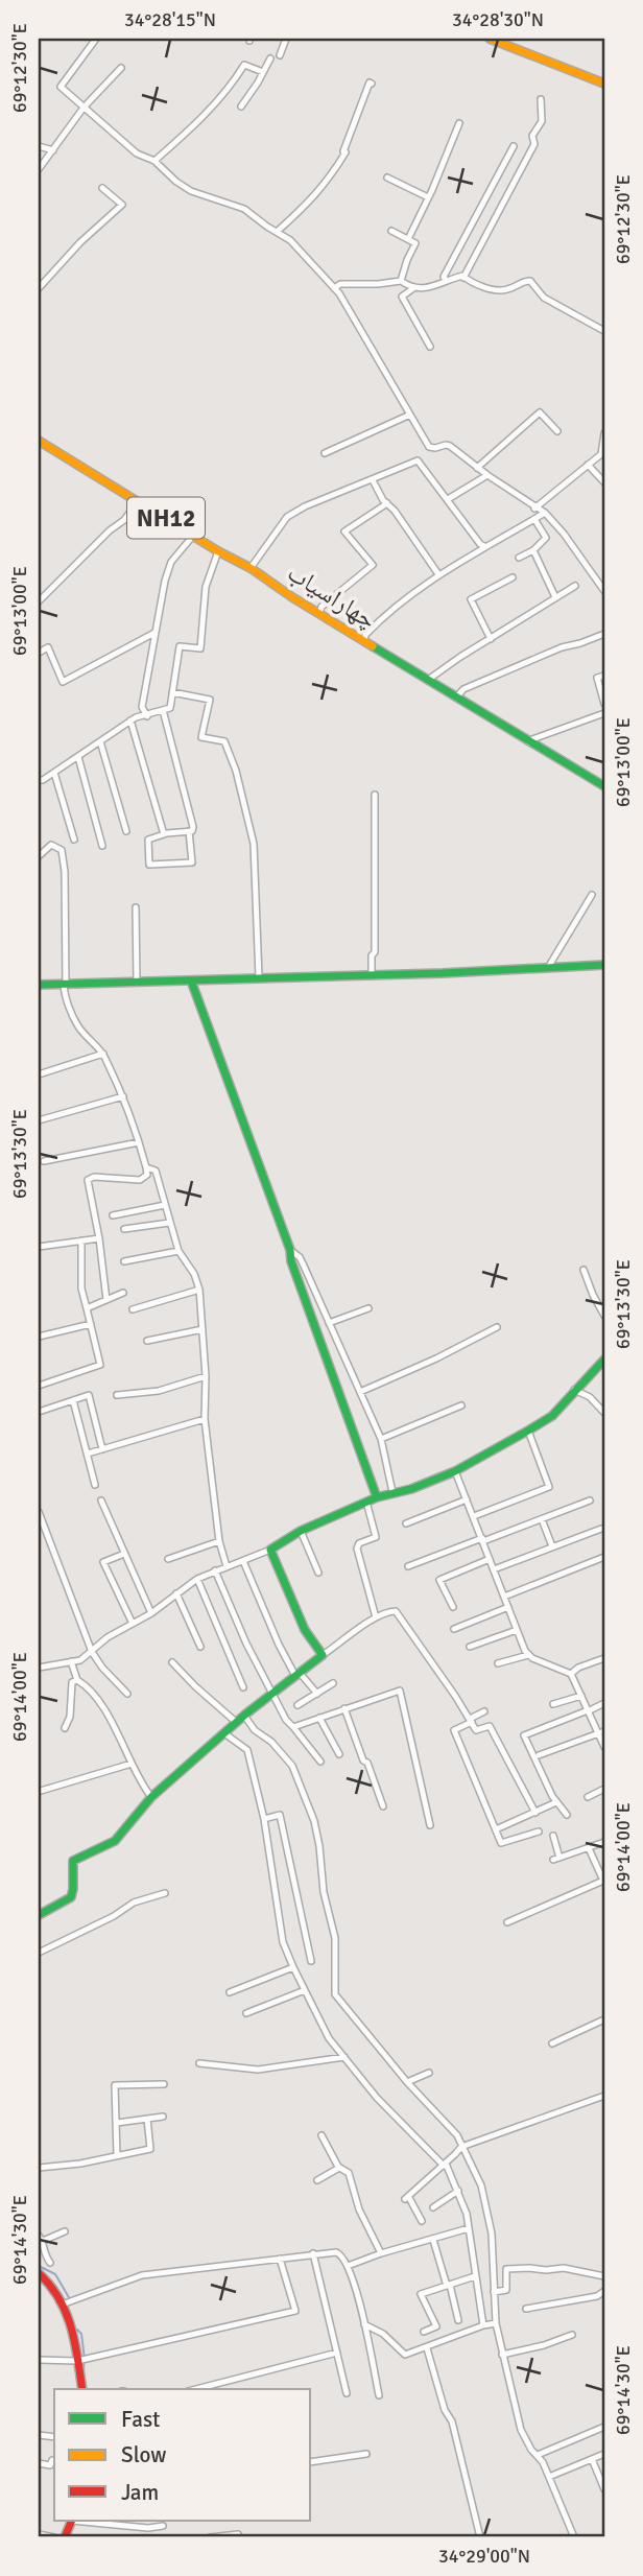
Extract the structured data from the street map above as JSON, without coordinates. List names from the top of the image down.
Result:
{
  "streets": {
    "main road": ["NH12", "چهاراسیاب"]
  },
  "legend": ["Fast", "Slow", "Jam"],
  "coordinates": [
    "34°28'15\"N",
    "34°28'30\"N",
    "69°12'30\"E",
    "69°13'00\"E",
    "69°13'30\"E",
    "69°14'00\"E",
    "69°14'30\"E",
    "34°29'00\"N"
  ]
}
